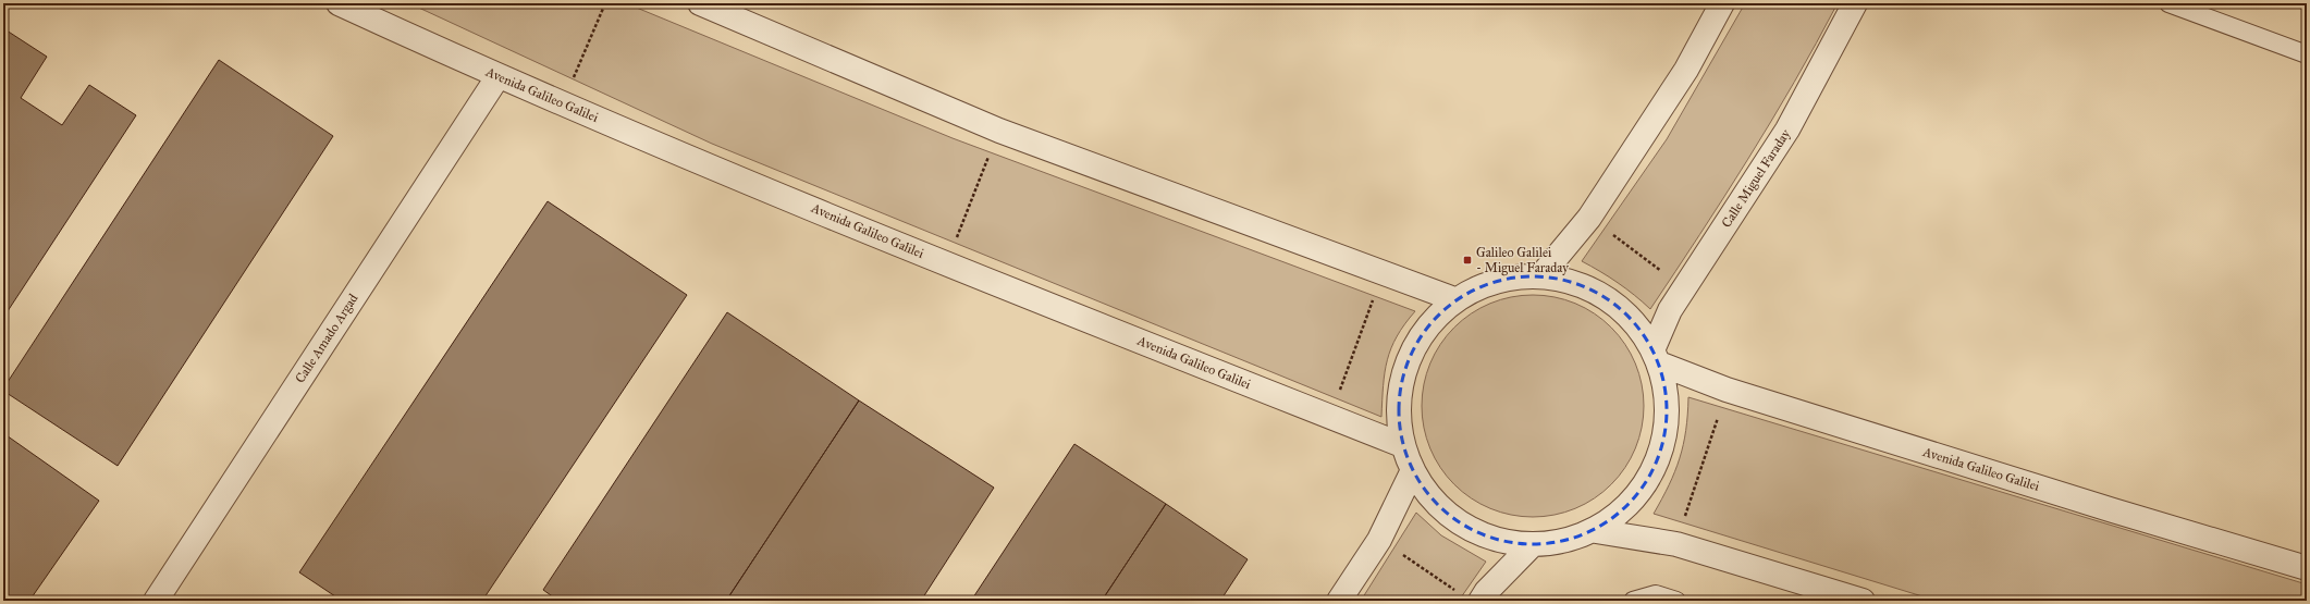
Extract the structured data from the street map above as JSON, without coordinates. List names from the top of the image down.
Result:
{
  "streets": {
    "street": ["Avenida Galileo Galilei", "Calle Miguel Faraday", "Calle Amado Argad"]
  },
  "crossings": [
    ["Avenida Galileo Galilei", "Calle Miguel Faraday"],
    ["Avenida Galileo Galilei", "Calle Amado Argad"]
  ],
  "places": {
    "transit": ["Galileo Galilei - Miguel Faraday"]
  }
}
